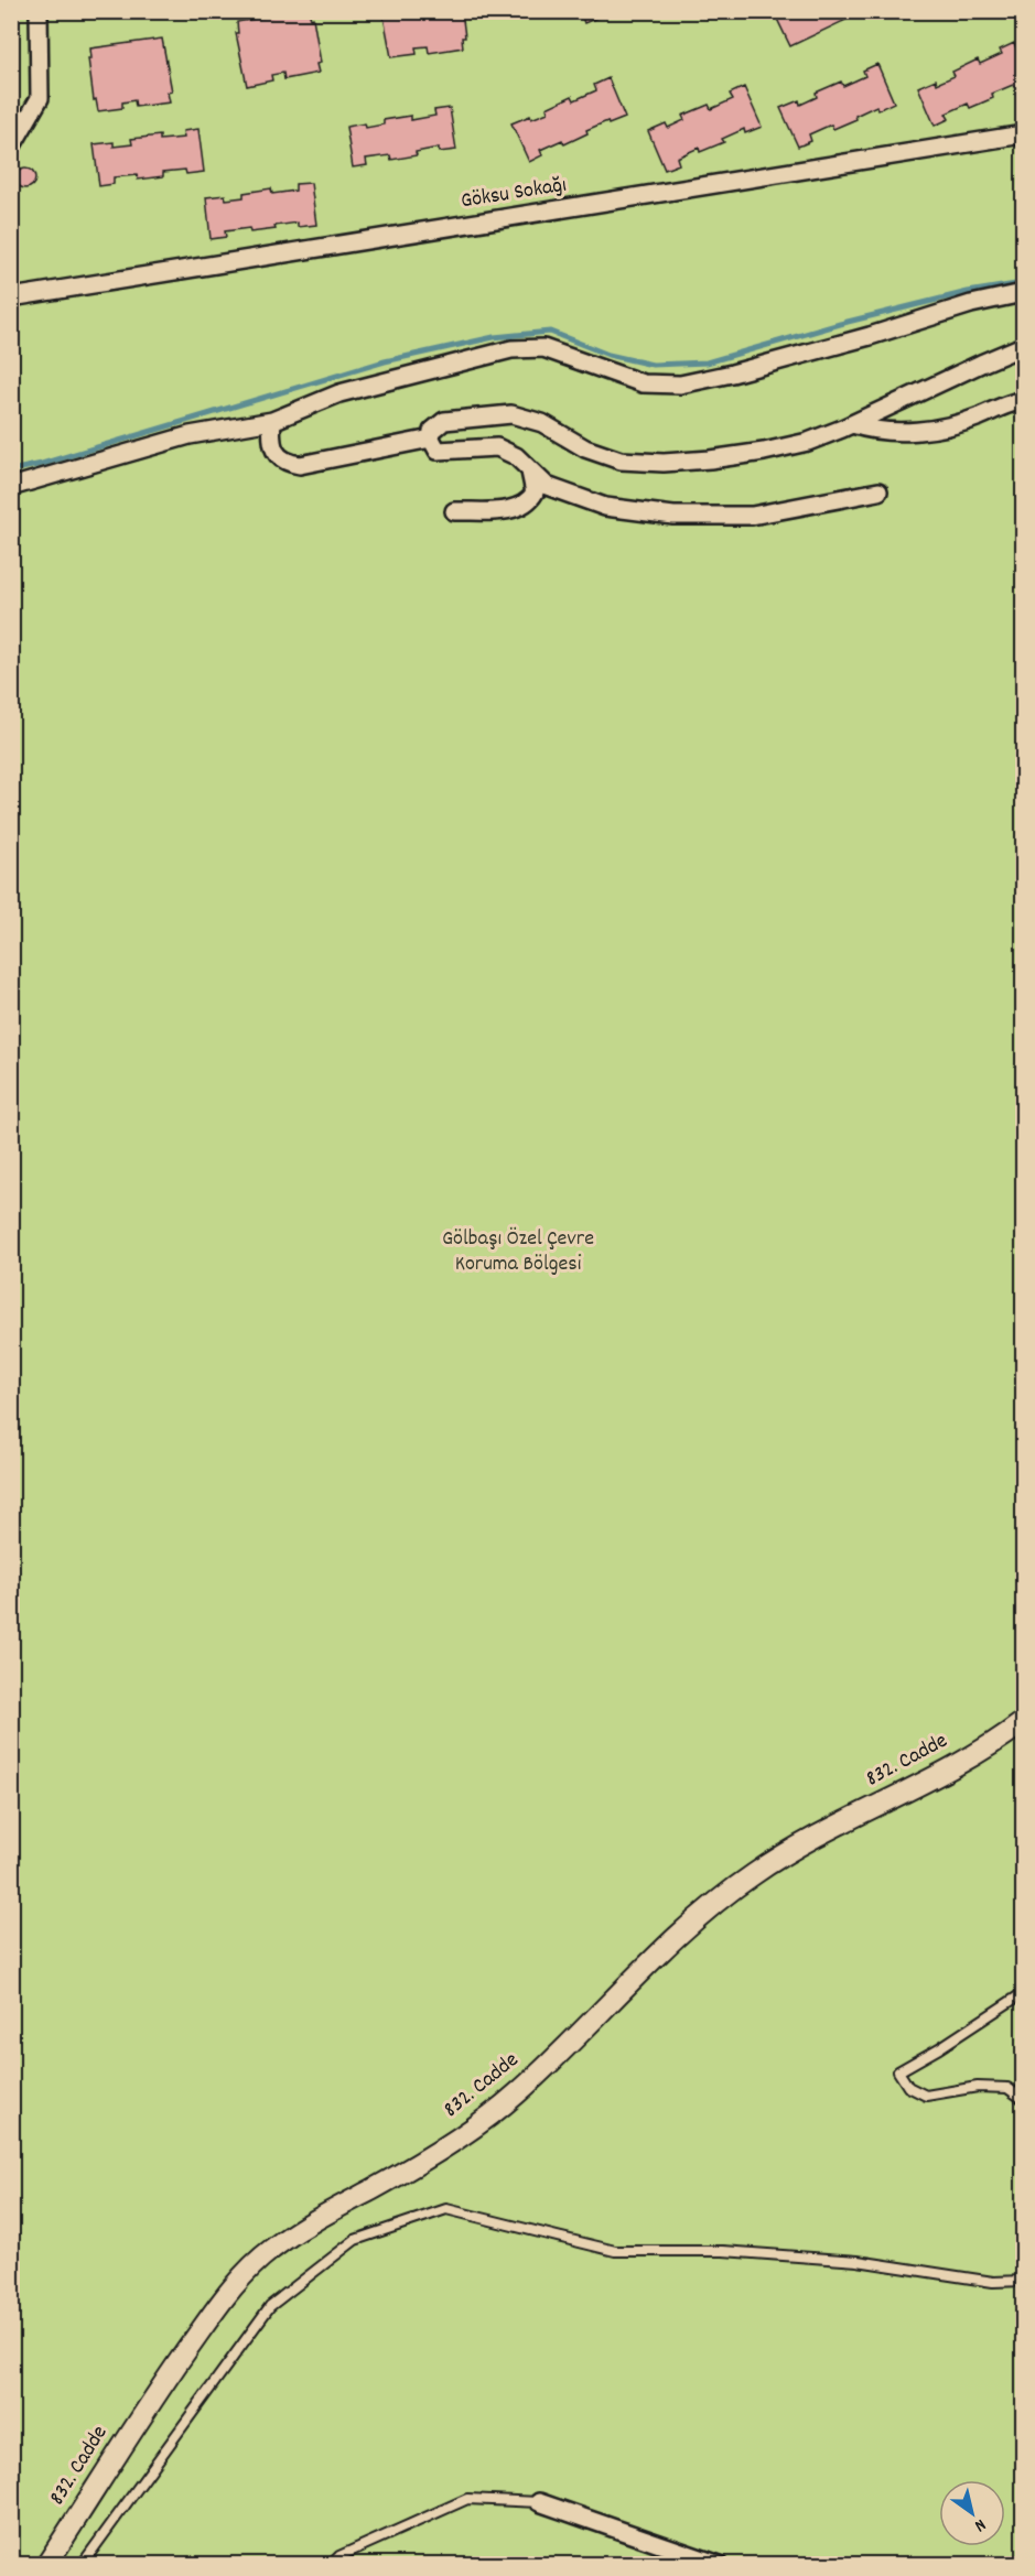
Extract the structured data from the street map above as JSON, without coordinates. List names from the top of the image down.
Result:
{
  "streets": {
    "street": ["Göksu Sokağı", "832. Cadde"]
  },
  "parks": ["Gölbaşı Özel Çevre Koruma Bölgesi"],
  "north": "bottom right"
}
